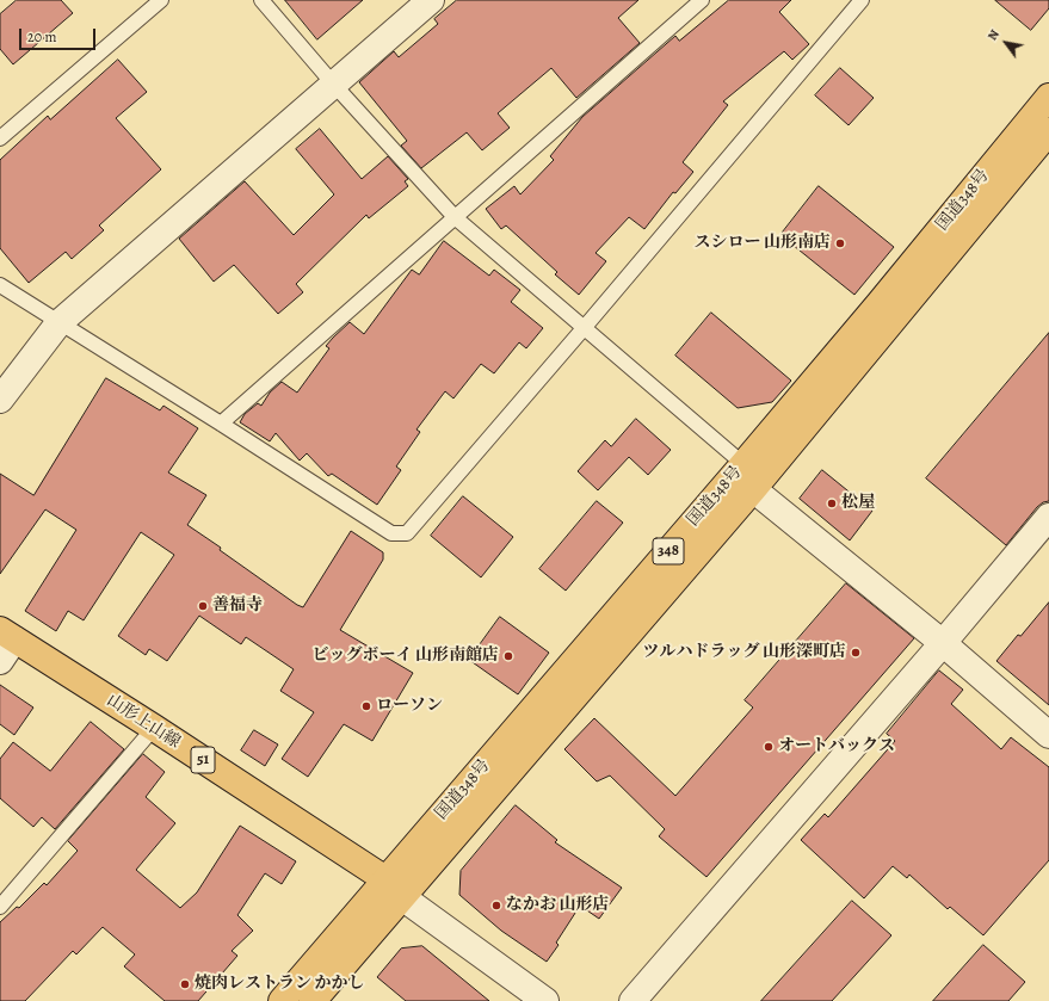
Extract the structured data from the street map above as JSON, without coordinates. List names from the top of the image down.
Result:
{
  "streets": {
    "main road": [
      "国道348号",
      "348",
      "山形上山線",
      "51"
    ]
  },
  "crossings": [
    ["国道348号", "山形上山線"]
  ],
  "places": [
    "スシロー 山形南店",
    "松屋",
    "善福寺",
    "ツルハドラッグ 山形深町店",
    "ビッグボーイ 山形南館店",
    "ローソン",
    "オートバックス",
    "なかお 山形店",
    "焼肉レストラン かかし"
  ],
  "scale_bar": "20 m",
  "north": "top left"
}
